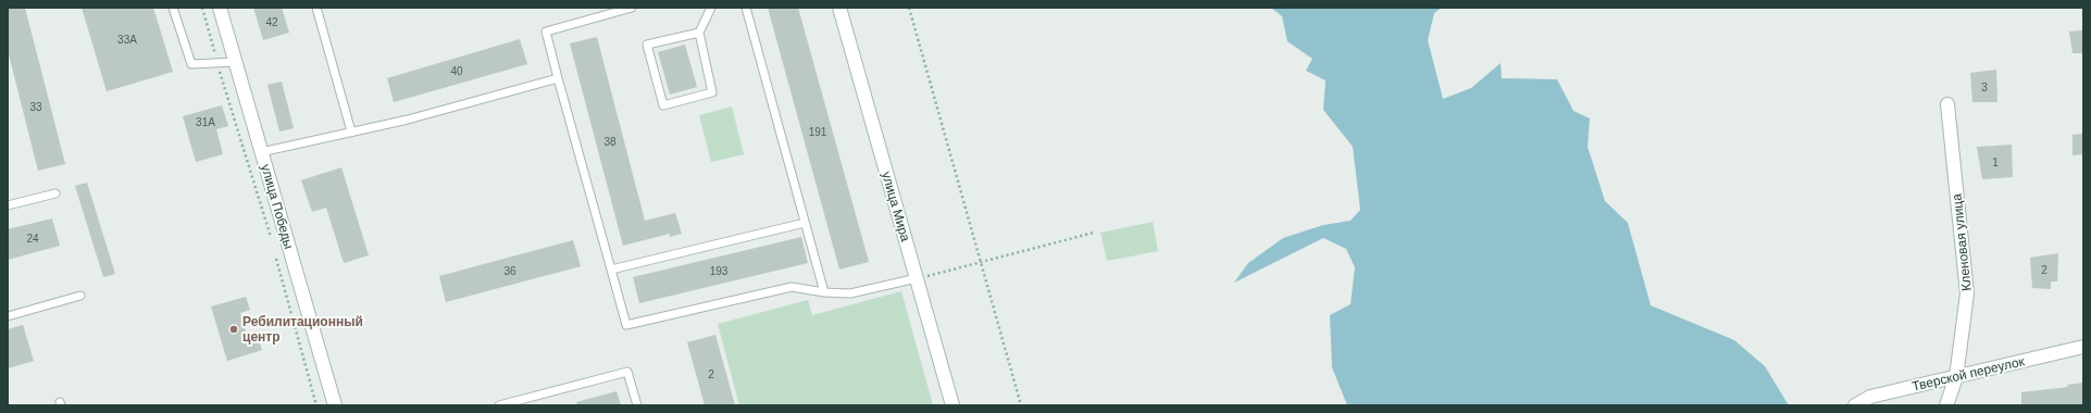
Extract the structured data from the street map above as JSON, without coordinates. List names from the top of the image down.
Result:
{
  "streets": {
    "street": [
      "улица Победы",
      "улица Мира",
      "Кленовая улица",
      "Тверской переулок"
    ]
  },
  "crossings": [
    ["Кленовая улица", "Тверской переулок"]
  ],
  "places": ["Ребилитационный центр"],
  "house_numbers": [
    "42",
    "33А",
    "40",
    "3",
    "33",
    "31А",
    "191",
    "38",
    "1",
    "24",
    "2",
    "36",
    "193",
    "2"
  ]
}
